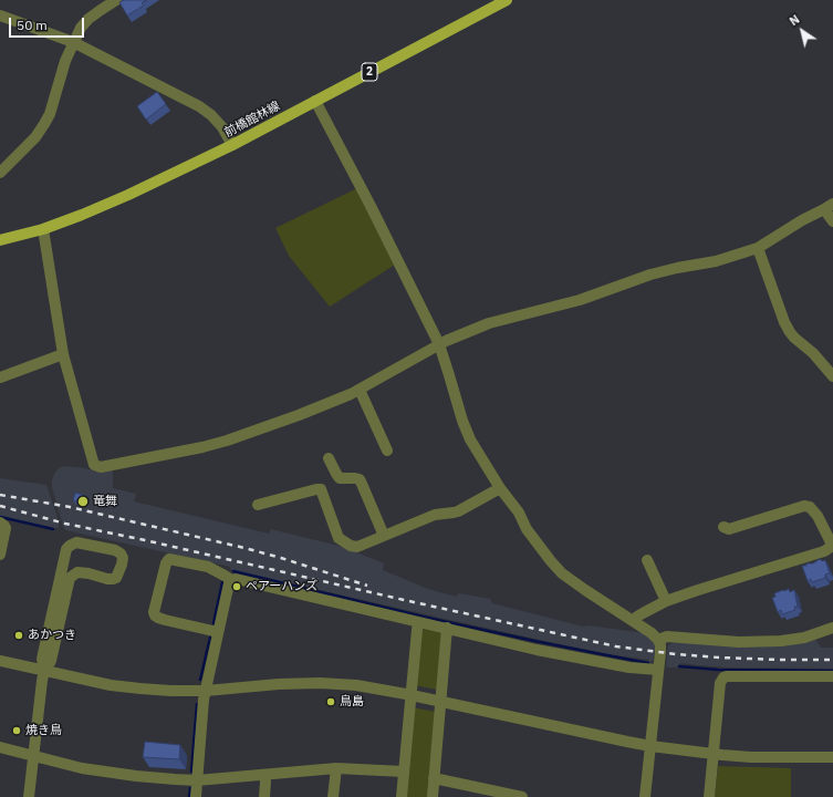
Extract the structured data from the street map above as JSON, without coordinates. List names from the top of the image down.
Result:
{
  "streets": {
    "main road": ["2", "前橋館林線"]
  },
  "places": [
    "竜舞",
    "ペアーハンズ",
    "あかつき",
    "鳥島",
    "焼き鳥"
  ],
  "scale_bar": "50 m",
  "north": "top left"
}
